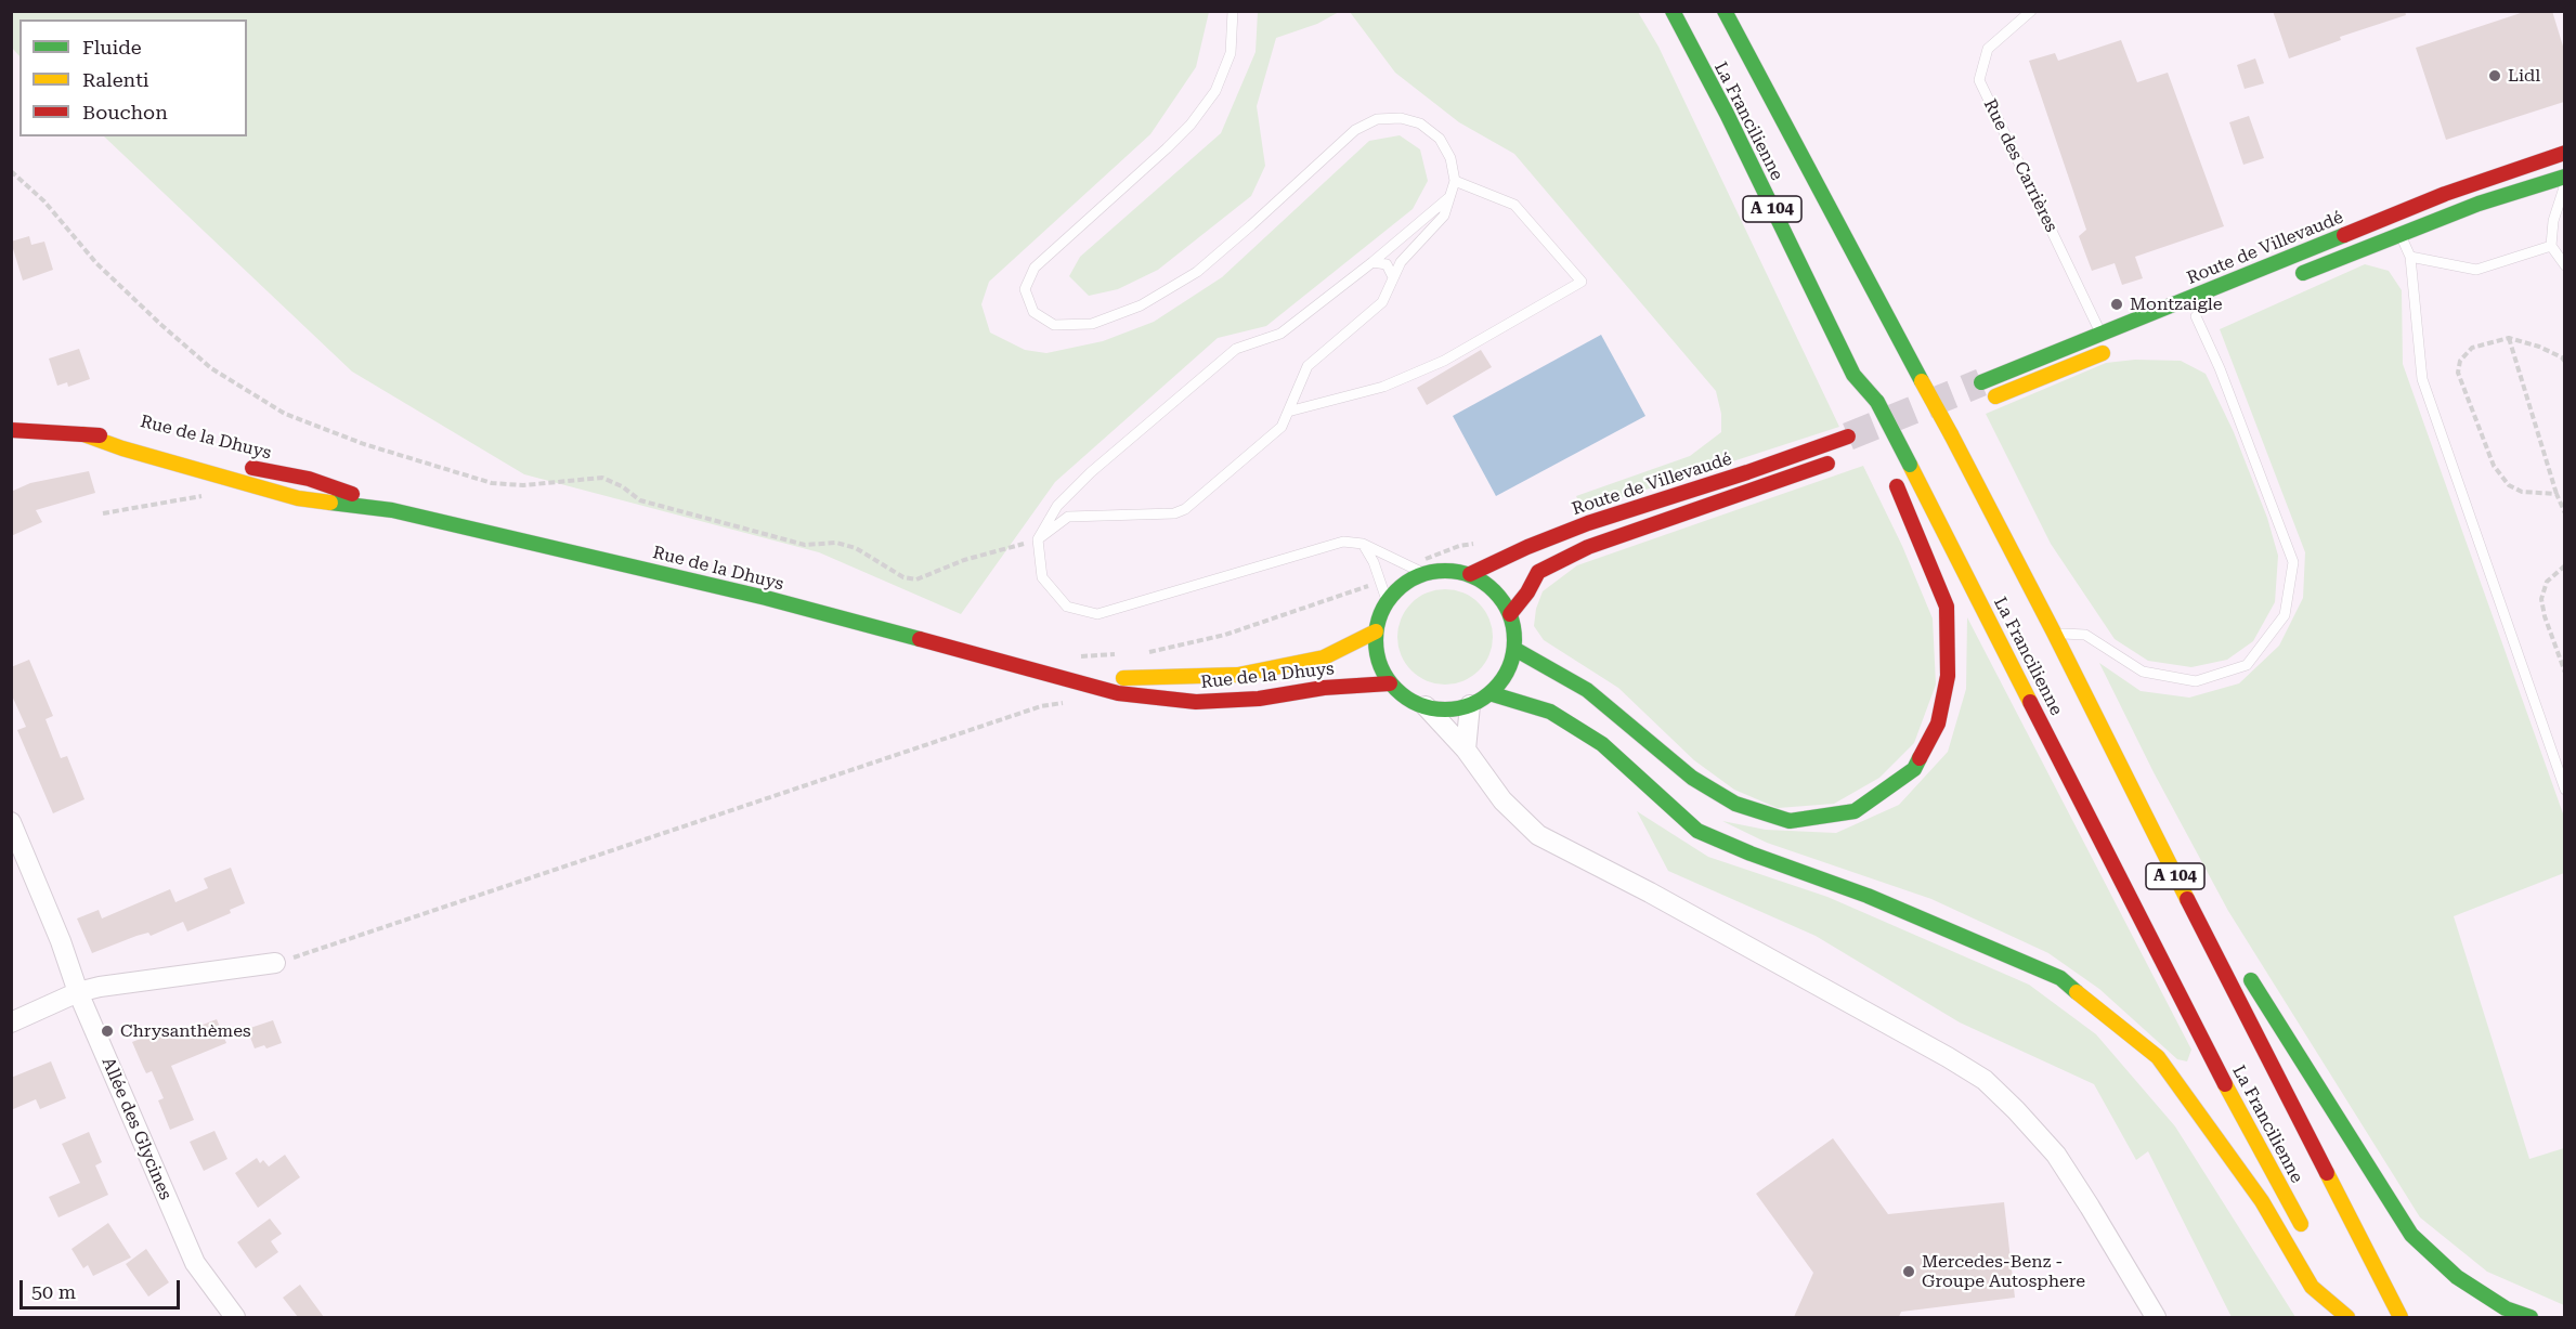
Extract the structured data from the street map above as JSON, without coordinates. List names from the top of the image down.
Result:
{
  "streets": {
    "main road": [
      "La Francilienne",
      "A 104",
      "Route de Villevaudé",
      "Rue de la Dhuys"
    ],
    "street": ["Allée des Glycines"],
    "lane": ["Rue des Carrières"]
  },
  "crossings": [
    ["Rue des Carrières", "Route de Villevaudé"],
    ["Route de Villevaudé", "Rue de la Dhuys"]
  ],
  "places": [
    "Lidl",
    "Montzaigle",
    "Chrysanthèmes",
    "Mercedes-Benz - Groupe Autosphere"
  ],
  "legend": ["Fluide", "Ralenti", "Bouchon"],
  "scale_bar": "50 m"
}
